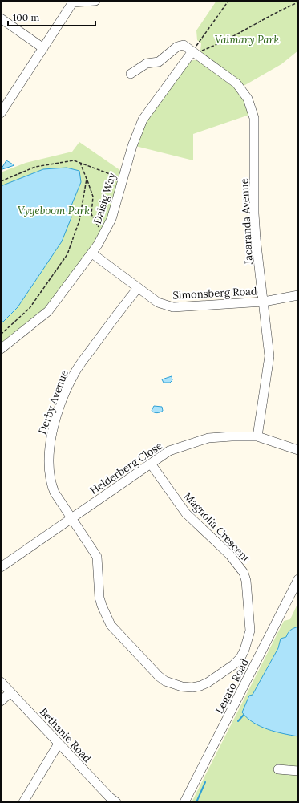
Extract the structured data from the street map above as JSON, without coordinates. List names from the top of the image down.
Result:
{
  "streets": {
    "street": [
      "Dalsig Way",
      "Jacaranda Avenue",
      "Simonsberg Road",
      "Derby Avenue",
      "Helderberg Close",
      "Magnolia Crescent",
      "Legato Road",
      "Bethanie Road"
    ]
  },
  "crossings": [
    ["Dalsig Way", "Jacaranda Avenue"],
    ["Dalsig Way", "Simonsberg Road"],
    ["Jacaranda Avenue", "Simonsberg Road"],
    ["Jacaranda Avenue", "Helderberg Close"],
    ["Simonsberg Road", "Derby Avenue"],
    ["Derby Avenue", "Helderberg Close"],
    ["Derby Avenue", "Magnolia Crescent"],
    ["Helderberg Close", "Magnolia Crescent"]
  ],
  "parks": ["Valmary Park", "Vygeboom Park"],
  "scale_bar": "100 m"
}
